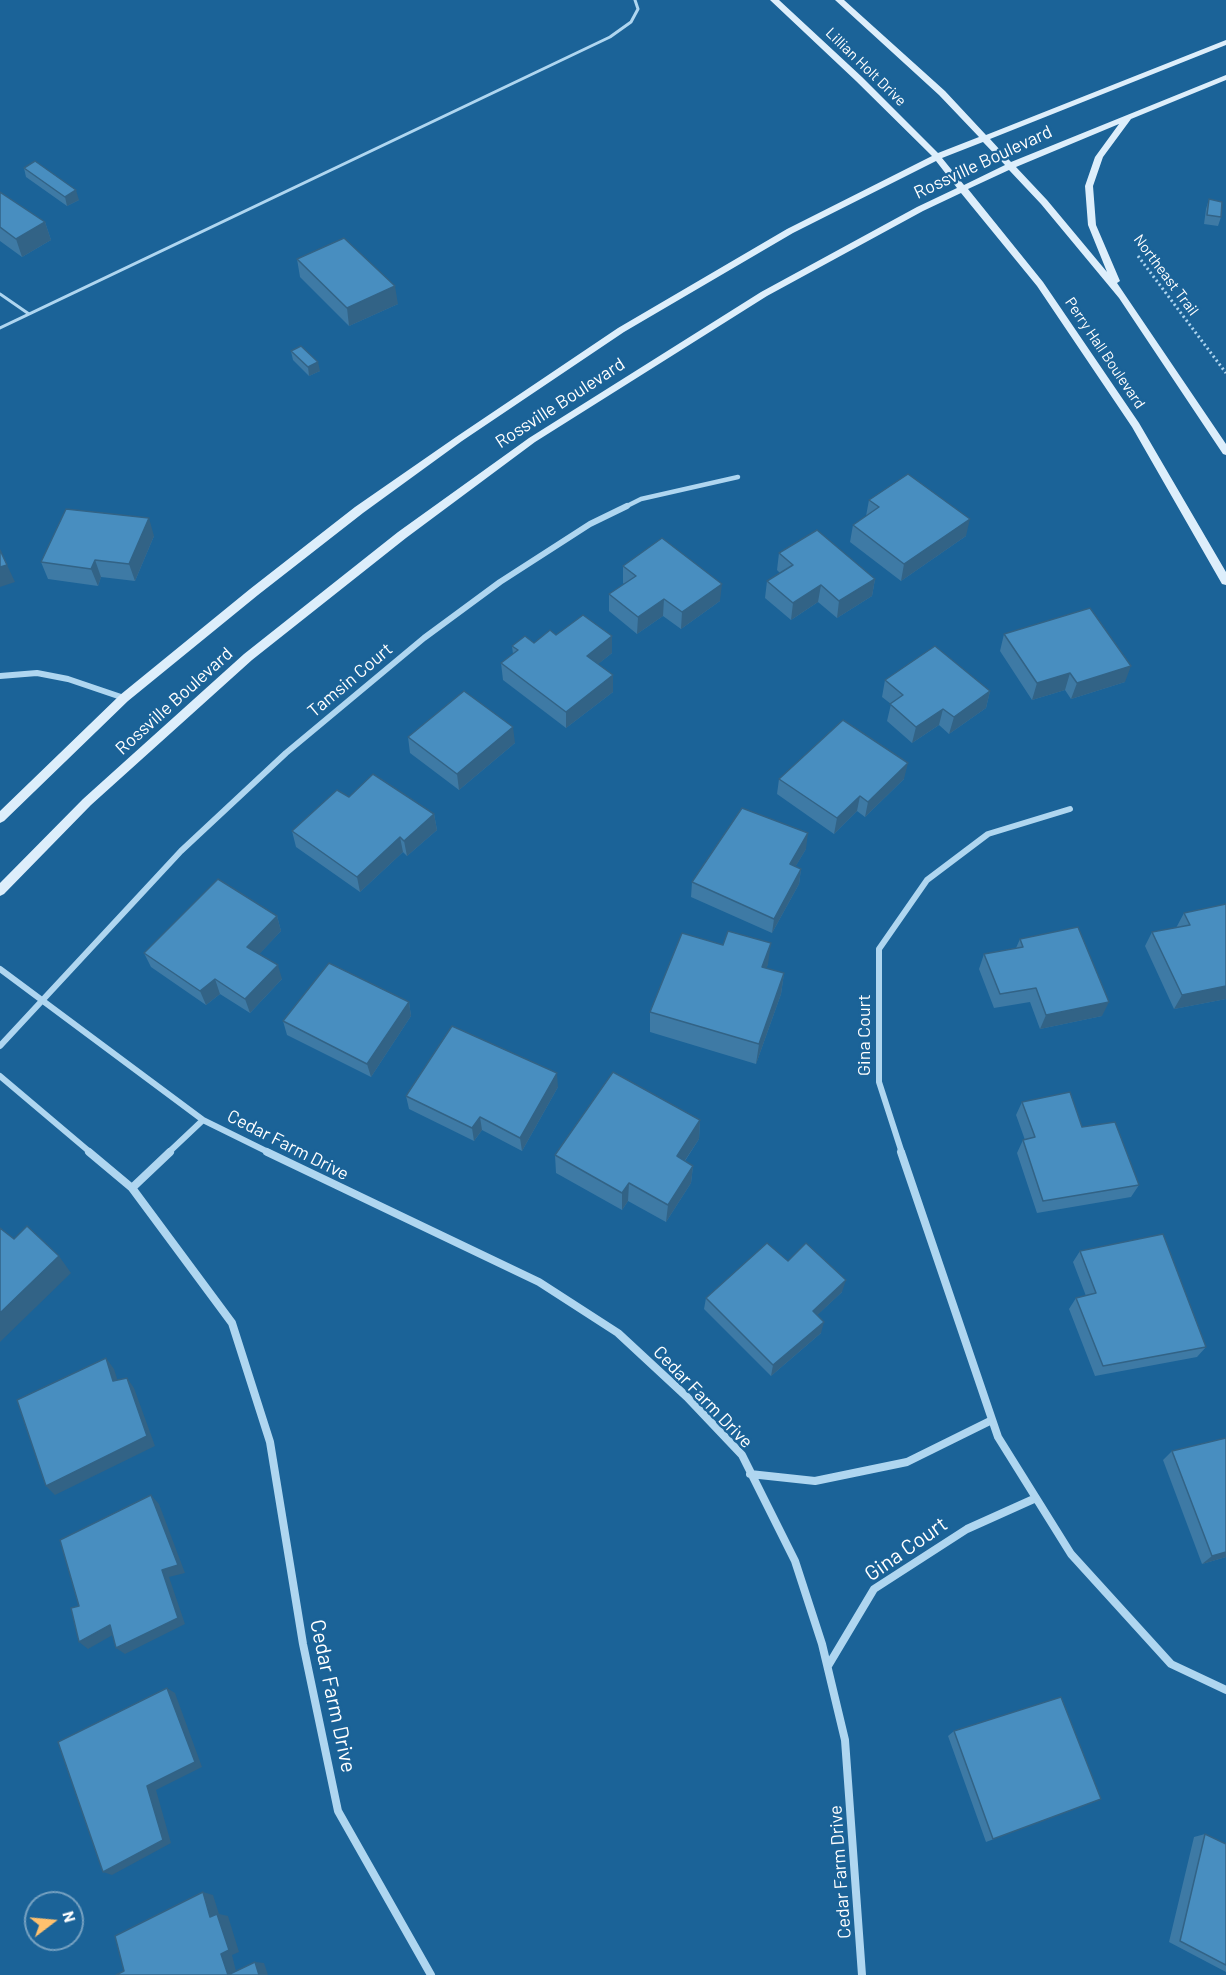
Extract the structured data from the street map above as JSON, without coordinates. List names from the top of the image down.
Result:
{
  "streets": {
    "main road": ["Lillian Holt Drive", "Rossville Boulevard", "Perry Hall Boulevard"],
    "street": ["Tamsin Court", "Gina Court", "Cedar Farm Drive"],
    "path": ["Northeast Trail"]
  },
  "crossings": [
    ["Lillian Holt Drive", "Rossville Boulevard"],
    ["Lillian Holt Drive", "Perry Hall Boulevard"],
    ["Rossville Boulevard", "Perry Hall Boulevard"],
    ["Tamsin Court", "Cedar Farm Drive"],
    ["Gina Court", "Cedar Farm Drive"]
  ],
  "north": "right"
}
